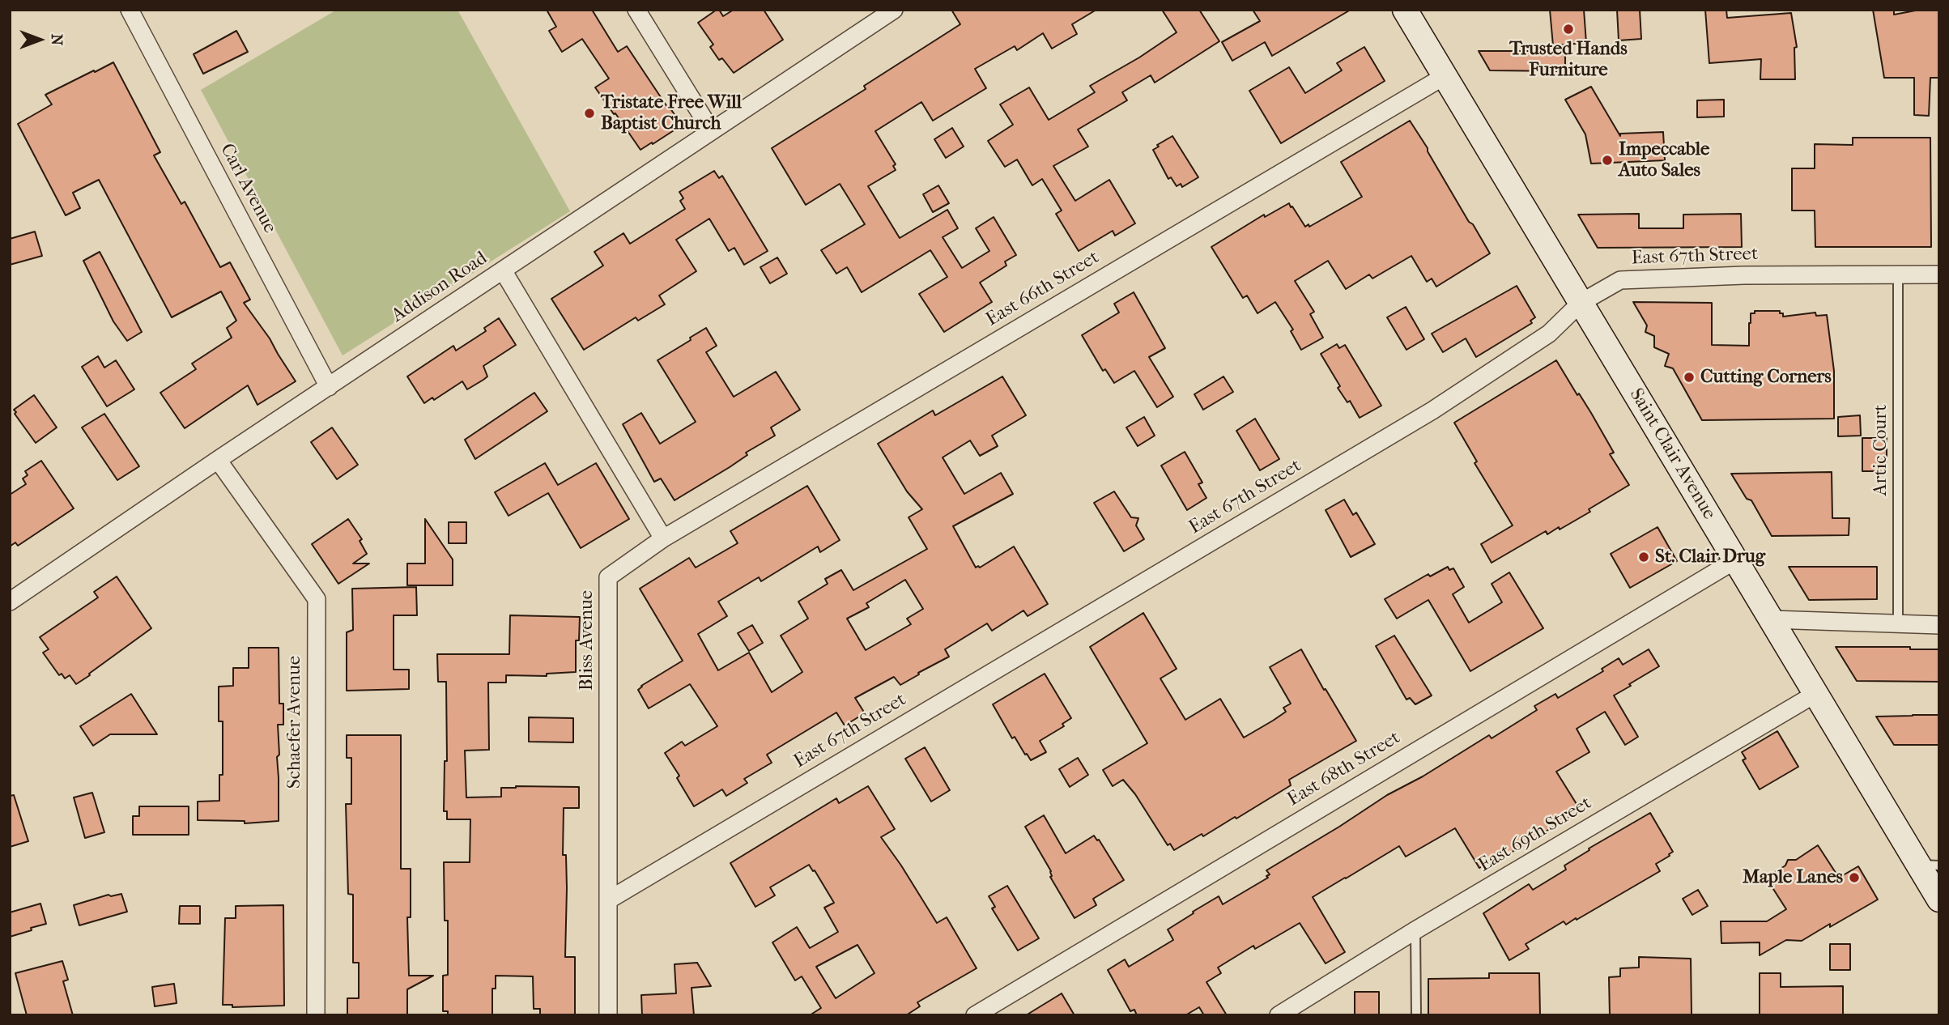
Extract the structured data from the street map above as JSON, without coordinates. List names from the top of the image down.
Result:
{
  "streets": {
    "main road": ["Saint Clair Avenue"],
    "street": [
      "Carl Avenue",
      "East 67th Street",
      "Addison Road",
      "East 66th Street",
      "Bliss Avenue",
      "Schaefer Avenue",
      "East 68th Street",
      "East 69th Street"
    ],
    "lane": ["Artic Court"]
  },
  "crossings": [
    ["Carl Avenue", "Addison Road"],
    ["East 67th Street", "Artic Court"],
    ["East 67th Street", "Saint Clair Avenue"],
    ["East 67th Street", "Bliss Avenue"],
    ["Addison Road", "Schaefer Avenue"],
    ["East 66th Street", "Saint Clair Avenue"],
    ["East 66th Street", "Bliss Avenue"],
    ["Saint Clair Avenue", "East 68th Street"],
    ["Saint Clair Avenue", "East 69th Street"]
  ],
  "places": [
    "Trusted Hands Furniture",
    "Tristate Free Will Baptist Church",
    "Impeccable Auto Sales",
    "Cutting Corners",
    "St. Clair Drug",
    "Maple Lanes"
  ],
  "north": "right"
}
